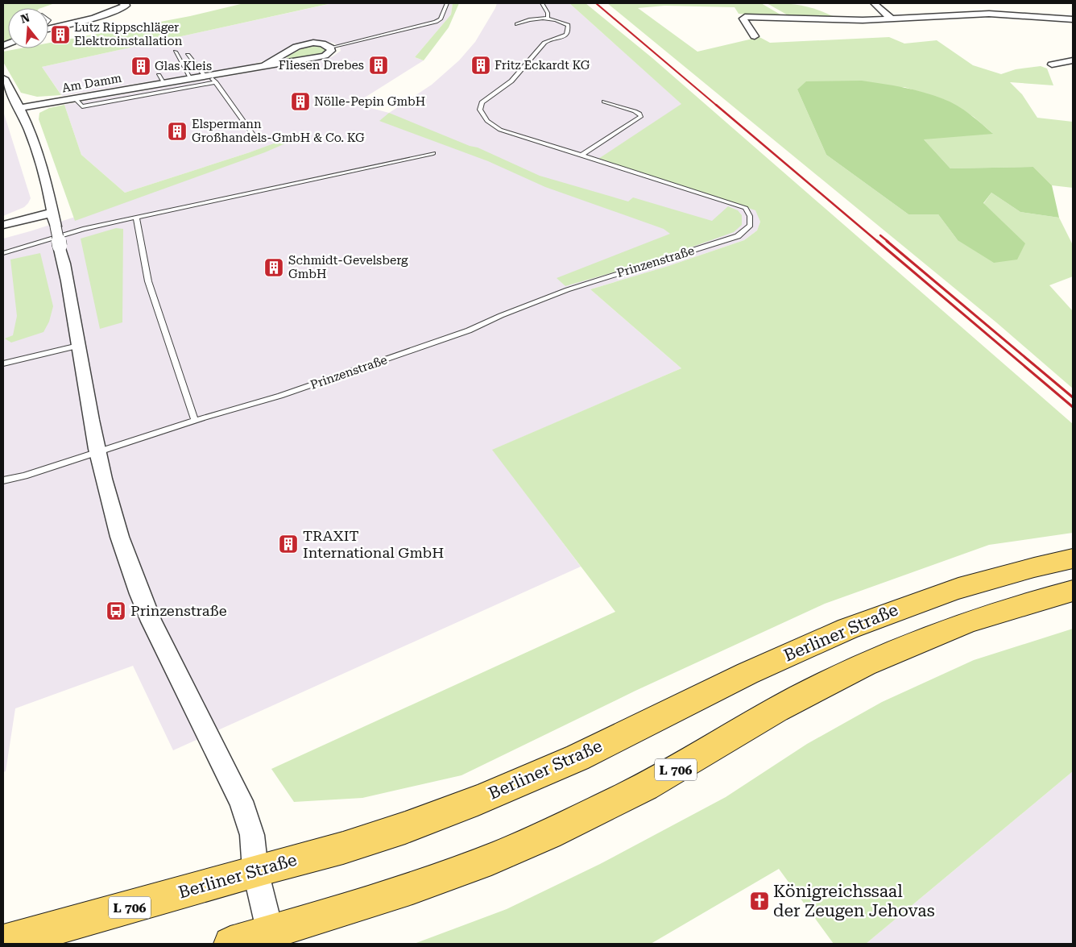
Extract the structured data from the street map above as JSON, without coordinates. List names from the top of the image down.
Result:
{
  "streets": {
    "main road": ["Berliner Straße", "L 706"],
    "street": ["Am Damm"],
    "lane": ["Prinzenstraße"]
  },
  "places": {
    "building": [
      "Lutz Rippschläger Elektroinstallation",
      "Fliesen Drebes",
      "Fritz Eckardt KG",
      "Glas Kleis",
      "Nölle-Pepin GmbH",
      "Elspermann Großhandels-GmbH & Co. KG",
      "Schmidt-Gevelsberg GmbH",
      "TRAXIT International GmbH"
    ],
    "bus stop": ["Prinzenstraße"],
    "church": ["Königreichssaal der Zeugen Jehovas"]
  },
  "north": "top"
}
